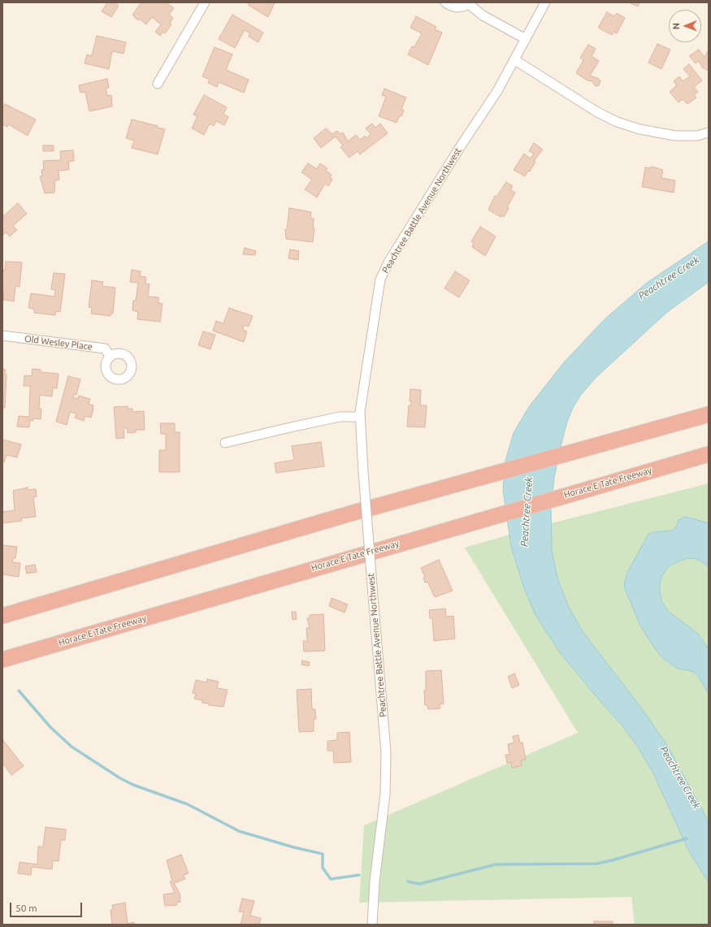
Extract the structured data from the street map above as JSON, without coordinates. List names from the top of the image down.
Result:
{
  "streets": {
    "highway": ["Horace E Tate Freeway"],
    "street": ["Peachtree Battle Avenue Northwest", "Old Wesley Place"]
  },
  "water": ["Peachtree Creek"],
  "scale_bar": "50 m",
  "north": "left"
}
